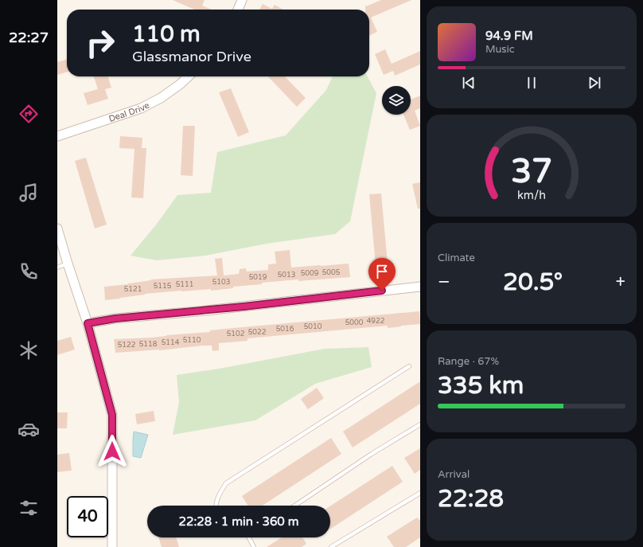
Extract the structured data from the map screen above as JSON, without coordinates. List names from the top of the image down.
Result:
{
  "streets": {
    "street": ["Deal Drive"]
  },
  "house_numbers": [
    "5005",
    "5009",
    "5013",
    "5019",
    "5103",
    "5111",
    "5115",
    "5121",
    "4922",
    "5000",
    "5010",
    "5016",
    "5022",
    "5102",
    "5110",
    "5114",
    "5118",
    "5122"
  ],
  "page": {
    "tabs": "22:27",
    "turn": ["110 m", "Glassmanor Drive"],
    "song": ["94.9 FM", "Music"],
    "tile": [
      "Climate",
      ["Range · 67%", "335 km"],
      ["Arrival", "22:28"]
    ],
    "heat": ["−", "20.5°", "+"],
    "limit": "40",
    "trip": "22:28 · 1 min · 360 m",
    "gauge": ["37", "km/h"]
  }
}
